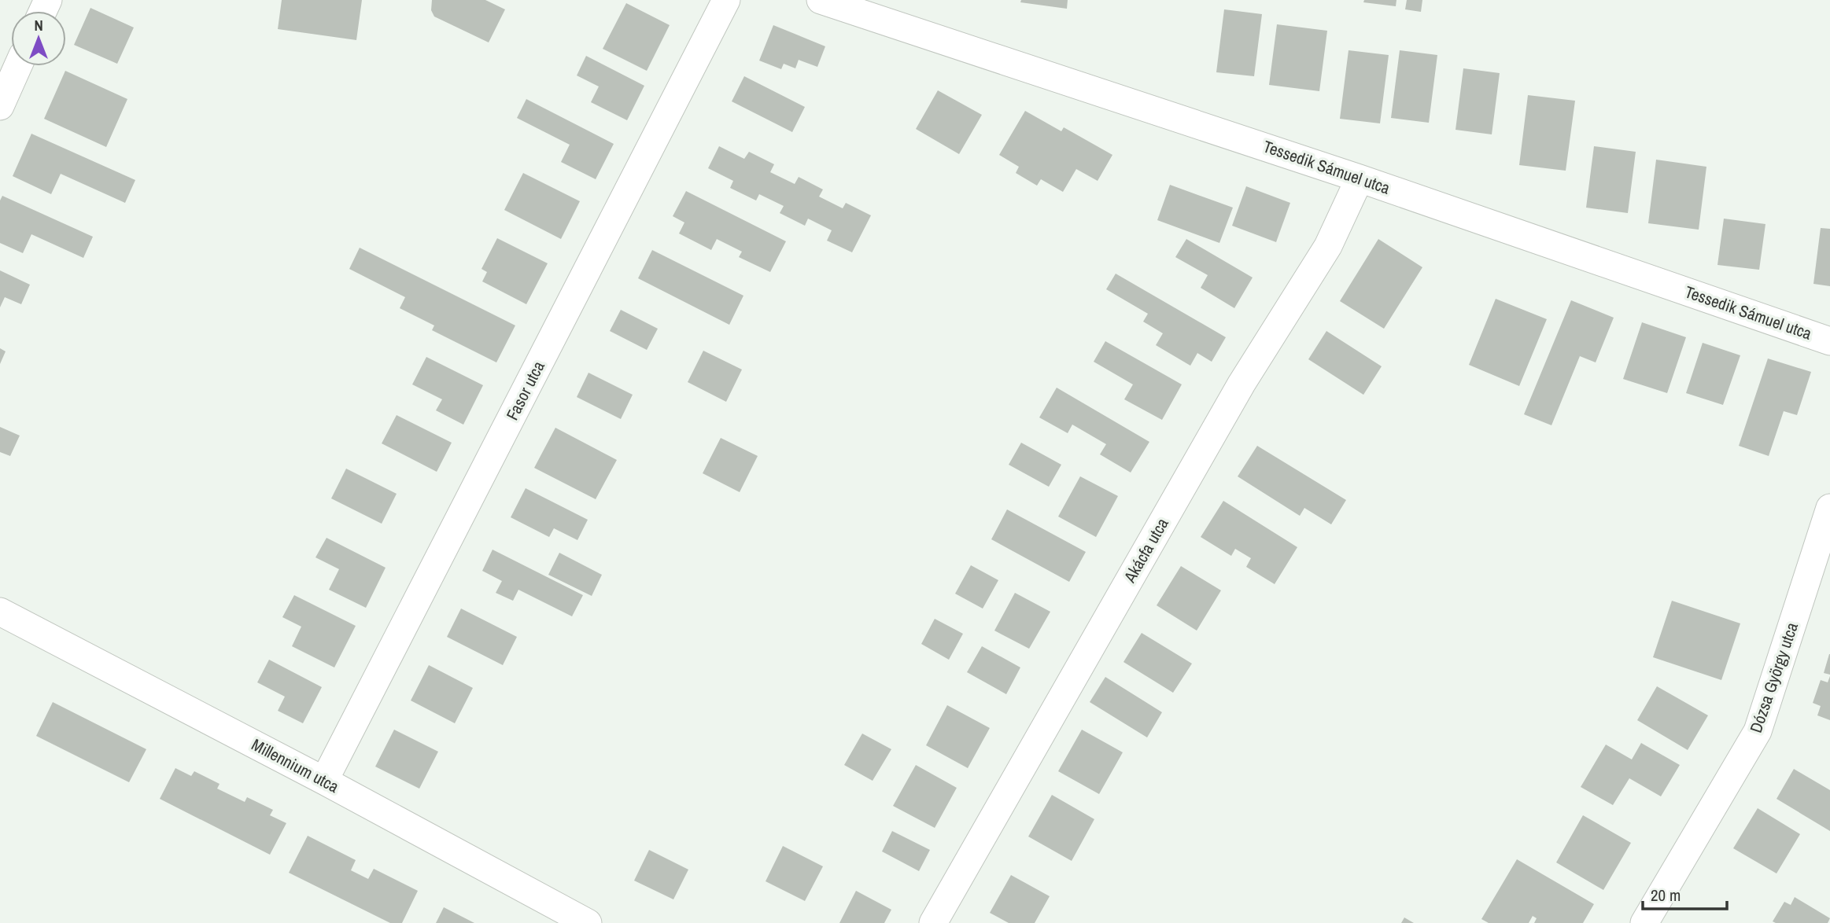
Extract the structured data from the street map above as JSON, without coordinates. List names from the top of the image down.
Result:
{
  "streets": {
    "street": [
      "Tessedik Sámuel utca",
      "Fasor utca",
      "Akácfa utca",
      "Dózsa György utca",
      "Millennium utca"
    ]
  },
  "crossings": [
    ["Tessedik Sámuel utca", "Akácfa utca"],
    ["Fasor utca", "Millennium utca"]
  ],
  "scale_bar": "20 m",
  "north": "top"
}
